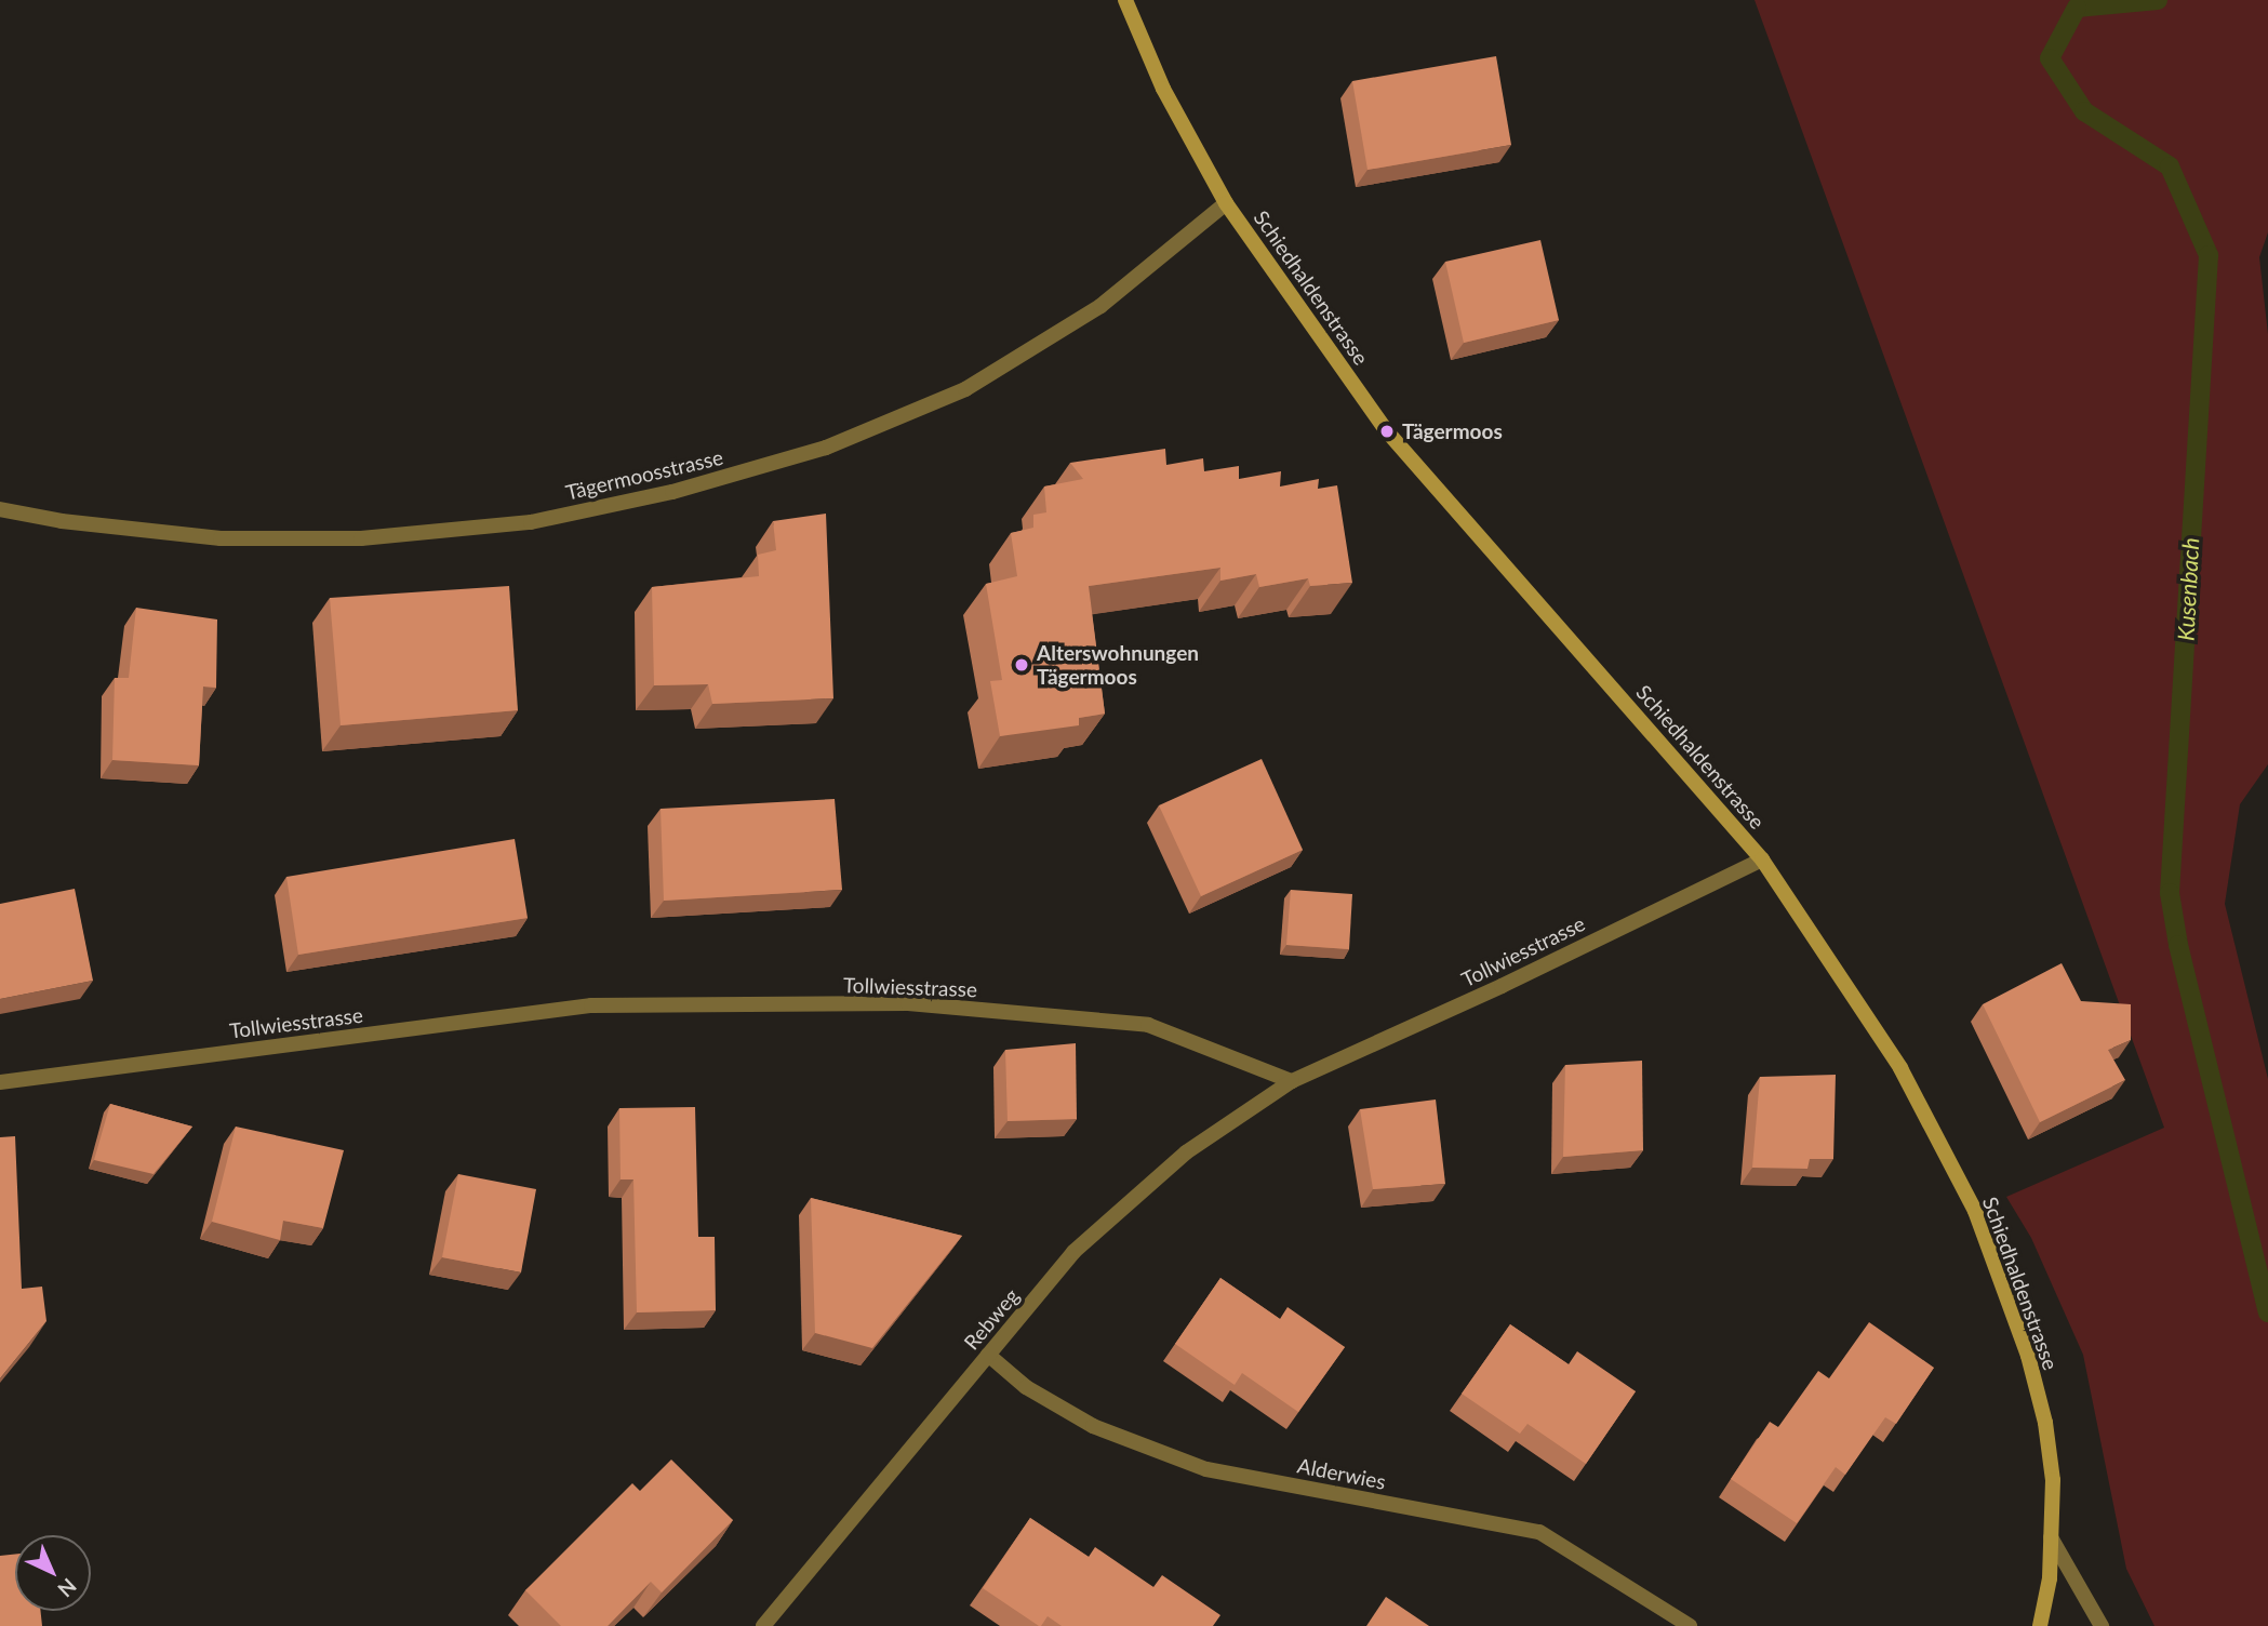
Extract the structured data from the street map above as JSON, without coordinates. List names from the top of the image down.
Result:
{
  "streets": {
    "main road": ["Schiedhaldenstrasse"],
    "street": [
      "Tägermoosstrasse",
      "Tollwiesstrasse",
      "Rebweg",
      "Alderwies"
    ]
  },
  "crossings": [
    ["Schiedhaldenstrasse", "Tägermoosstrasse"],
    ["Schiedhaldenstrasse", "Tollwiesstrasse"],
    ["Tollwiesstrasse", "Rebweg"],
    ["Rebweg", "Alderwies"]
  ],
  "water": ["Kusenbach"],
  "places": ["Tägermoos", "Alterswohnungen Tägermoos"],
  "north": "bottom right"
}
